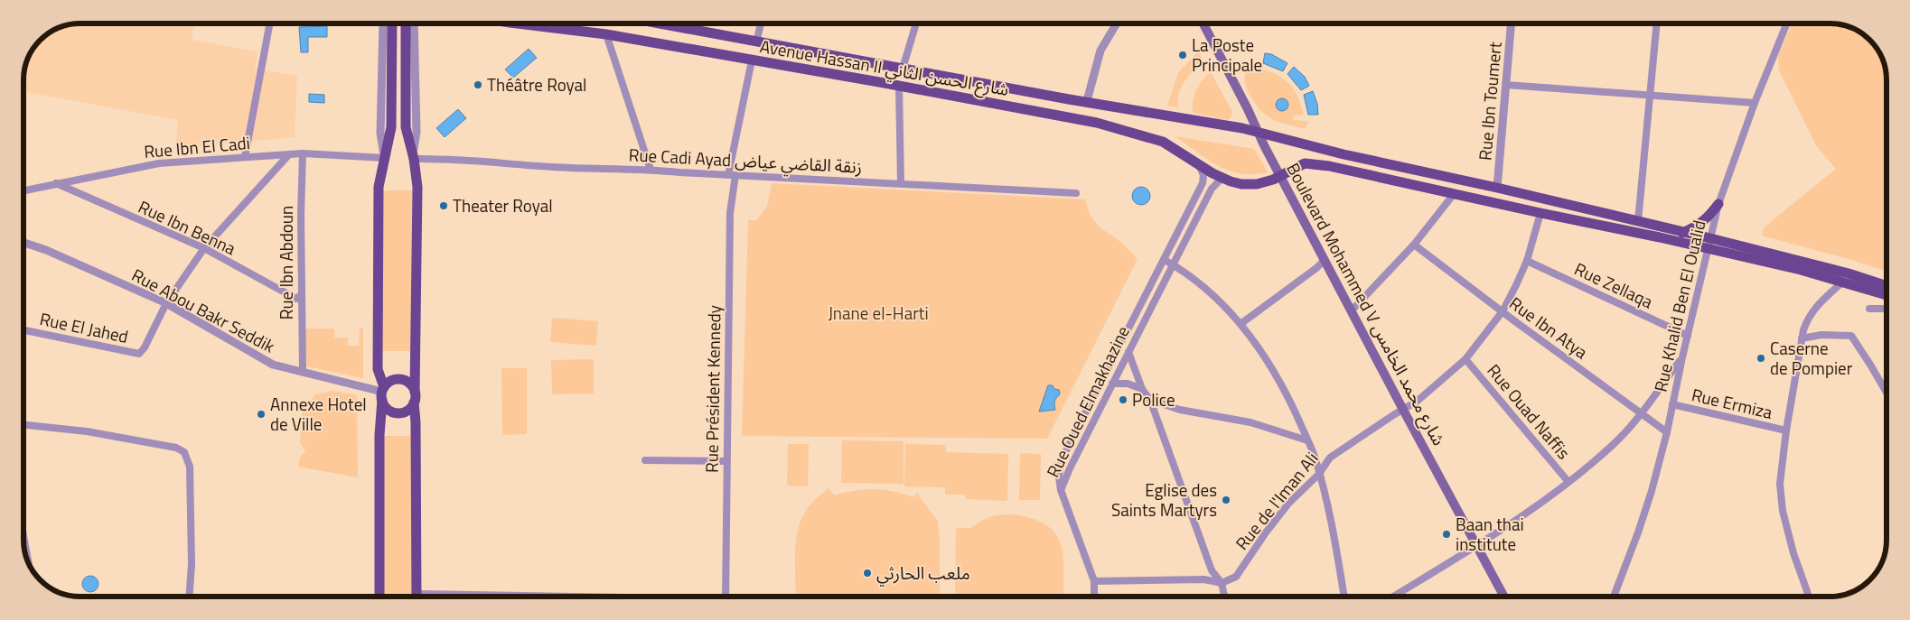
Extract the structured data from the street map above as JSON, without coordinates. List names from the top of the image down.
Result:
{
  "streets": {
    "main road": ["Avenue Hassan II شارع الحسن الثاني", "Boulevard Mohammed V شارع محمد الخامس"],
    "street": [
      "Rue Ibn Toumert",
      "Rue Ibn El Cadi",
      "Rue Cadi Ayad زنقة القاضي عياض",
      "Rue Ibn Benna",
      "Rue Ibn Abdoun",
      "Rue Zellaqa",
      "Rue Khalid Ben El Oualid",
      "Rue Abou Bakr Seddik",
      "Rue El Jahed",
      "Rue Ibn Atya",
      "Rue Président Kennedy",
      "Rue Oued Elmakhazine",
      "Rue Ermiza",
      "Rue Ouad Naffis",
      "Rue de l'Iman Ali"
    ]
  },
  "crossings": [
    ["Avenue Hassan II شارع الحسن الثاني", "Rue Ibn Toumert"],
    ["Avenue Hassan II شارع الحسن الثاني", "Boulevard Mohammed V شارع محمد الخامس"],
    ["Avenue Hassan II شارع الحسن الثاني", "Rue Khalid Ben El Oualid"],
    ["Avenue Hassan II شارع الحسن الثاني", "Rue Président Kennedy"],
    ["Avenue Hassan II شارع الحسن الثاني", "Rue Oued Elmakhazine"],
    ["Avenue Hassan II شارع الحسن الثاني", "Rue de l'Iman Ali"],
    ["Rue Ibn El Cadi", "Rue Ibn Benna"],
    ["Rue Ibn El Cadi", "Rue Ibn Abdoun"],
    ["Rue Cadi Ayad زنقة القاضي عياض", "Rue Président Kennedy"],
    ["Rue Ibn Benna", "Rue Ibn Abdoun"],
    ["Rue Ibn Abdoun", "Rue Abou Bakr Seddik"],
    ["Rue Zellaqa", "Rue Khalid Ben El Oualid"],
    ["Rue Zellaqa", "Rue de l'Iman Ali"],
    ["Boulevard Mohammed V شارع محمد الخامس", "Rue de l'Iman Ali"],
    ["Rue Khalid Ben El Oualid", "Rue Ibn Atya"],
    ["Rue Khalid Ben El Oualid", "Rue Ermiza"],
    ["Rue Abou Bakr Seddik", "Rue El Jahed"],
    ["Rue Ibn Atya", "Rue de l'Iman Ali"],
    ["Rue Ouad Naffis", "Rue de l'Iman Ali"]
  ],
  "parks": ["Jnane el-Harti"],
  "places": [
    "La Poste Principale",
    "Théâtre Royal",
    "Theater Royal",
    "Caserne de Pompier",
    "Police",
    "Annexe Hotel de Ville",
    "Eglise des Saints Martyrs",
    "Baan thai institute",
    "ملعب الحارثي"
  ]
}
